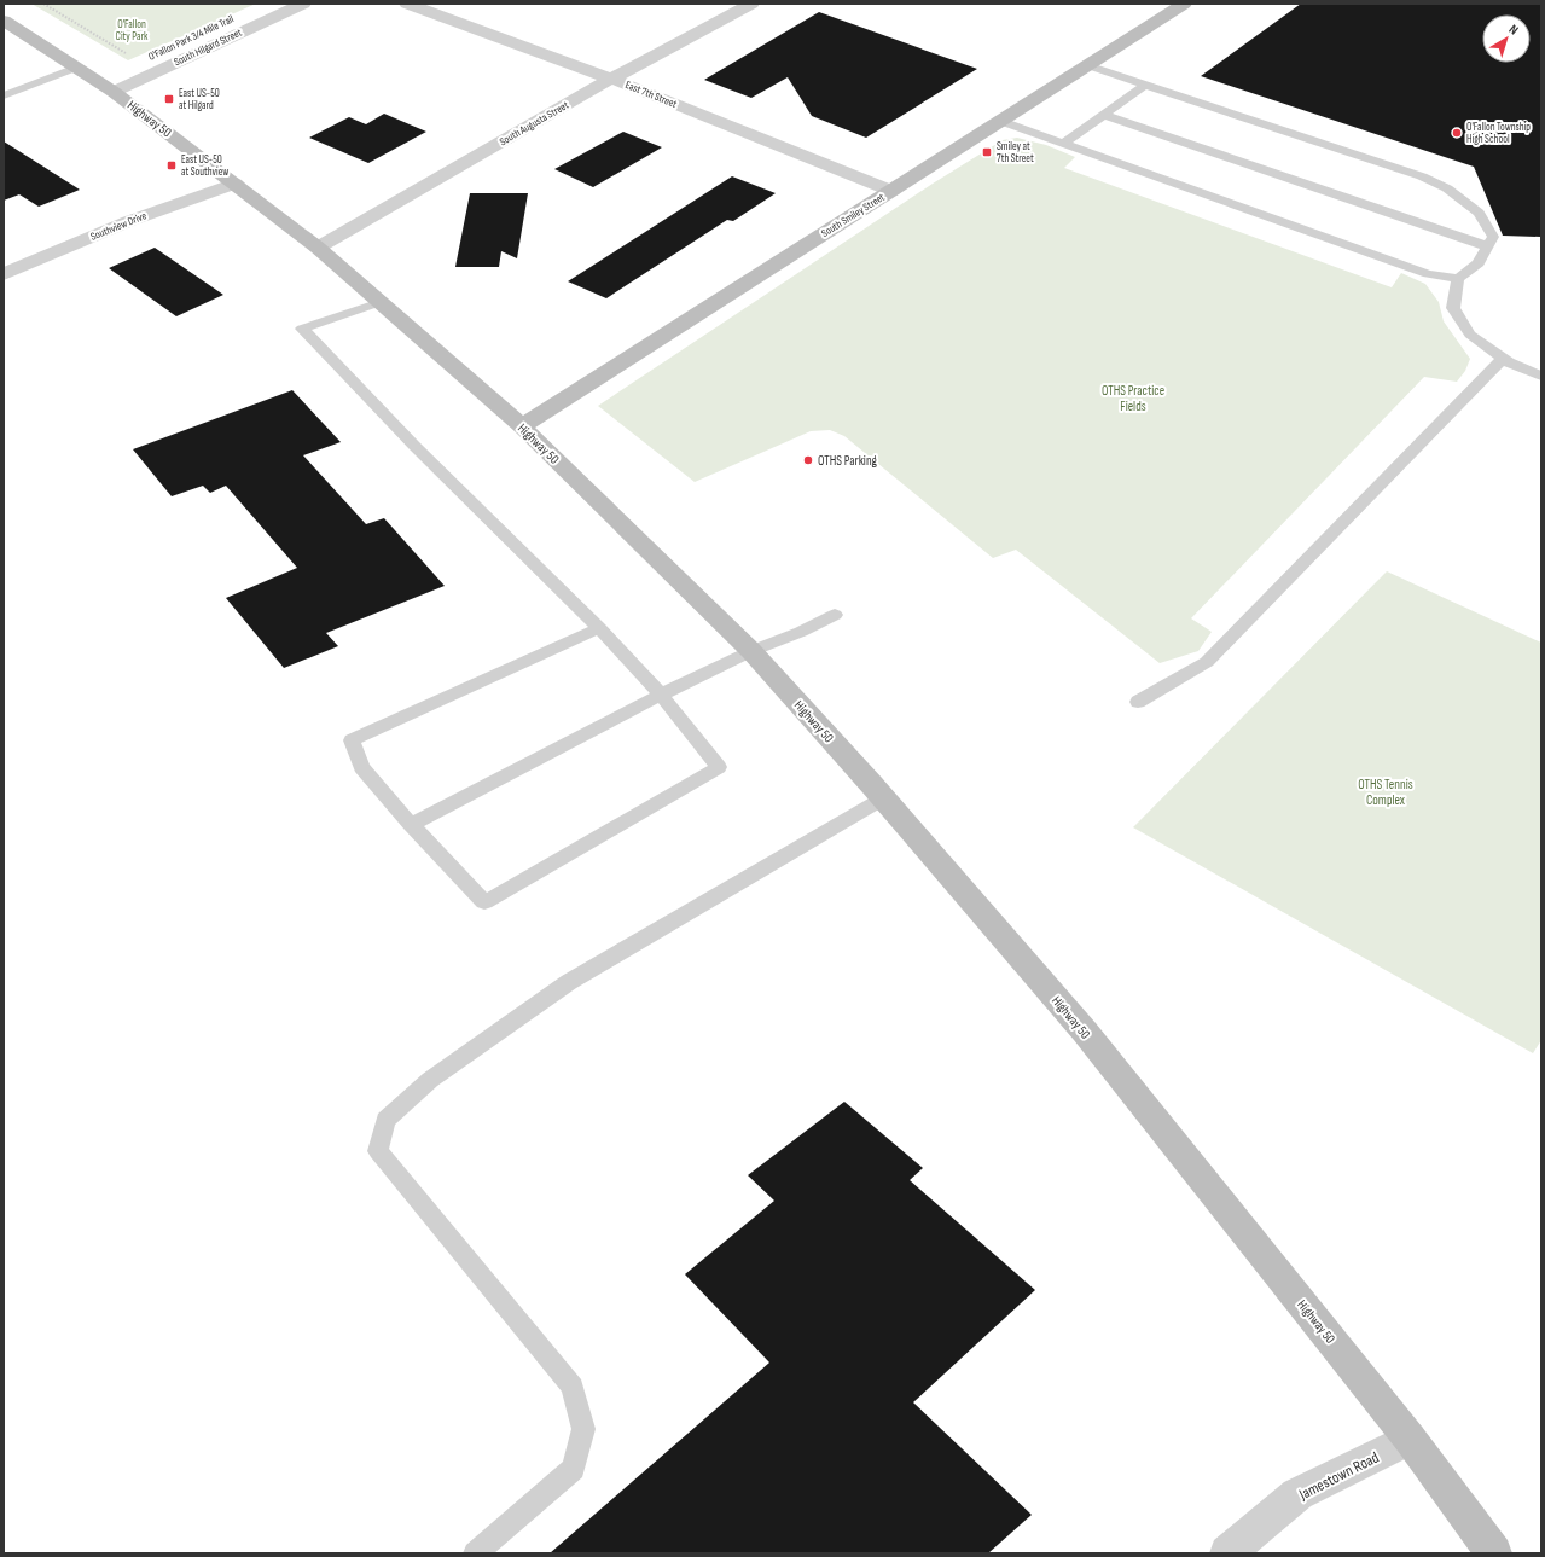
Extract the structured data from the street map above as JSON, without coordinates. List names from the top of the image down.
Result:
{
  "streets": {
    "main road": ["Highway 50", "South Smiley Street"],
    "street": [
      "South Hilgard Street",
      "East 7th Street",
      "South Augusta Street",
      "Southview Drive",
      "Jamestown Road"
    ],
    "path": ["O'Fallon Park 3/4 Mile Trail"]
  },
  "crossings": [
    ["South Hilgard Street", "Highway 50"],
    ["East 7th Street", "South Augusta Street"],
    ["East 7th Street", "South Smiley Street"],
    ["Highway 50", "South Augusta Street"],
    ["Highway 50", "South Smiley Street"],
    ["Highway 50", "Southview Drive"],
    ["Highway 50", "Jamestown Road"]
  ],
  "parks": ["O'Fallon City Park", "OTHS Practice Fields", "OTHS Tennis Complex"],
  "places": {
    "transit": ["East US-50 at Hilgard", "Smiley at 7th Street", "East US-50 at Southview"],
    "other": ["O'Fallon Township High School", "OTHS Parking"]
  },
  "north": "top right"
}
